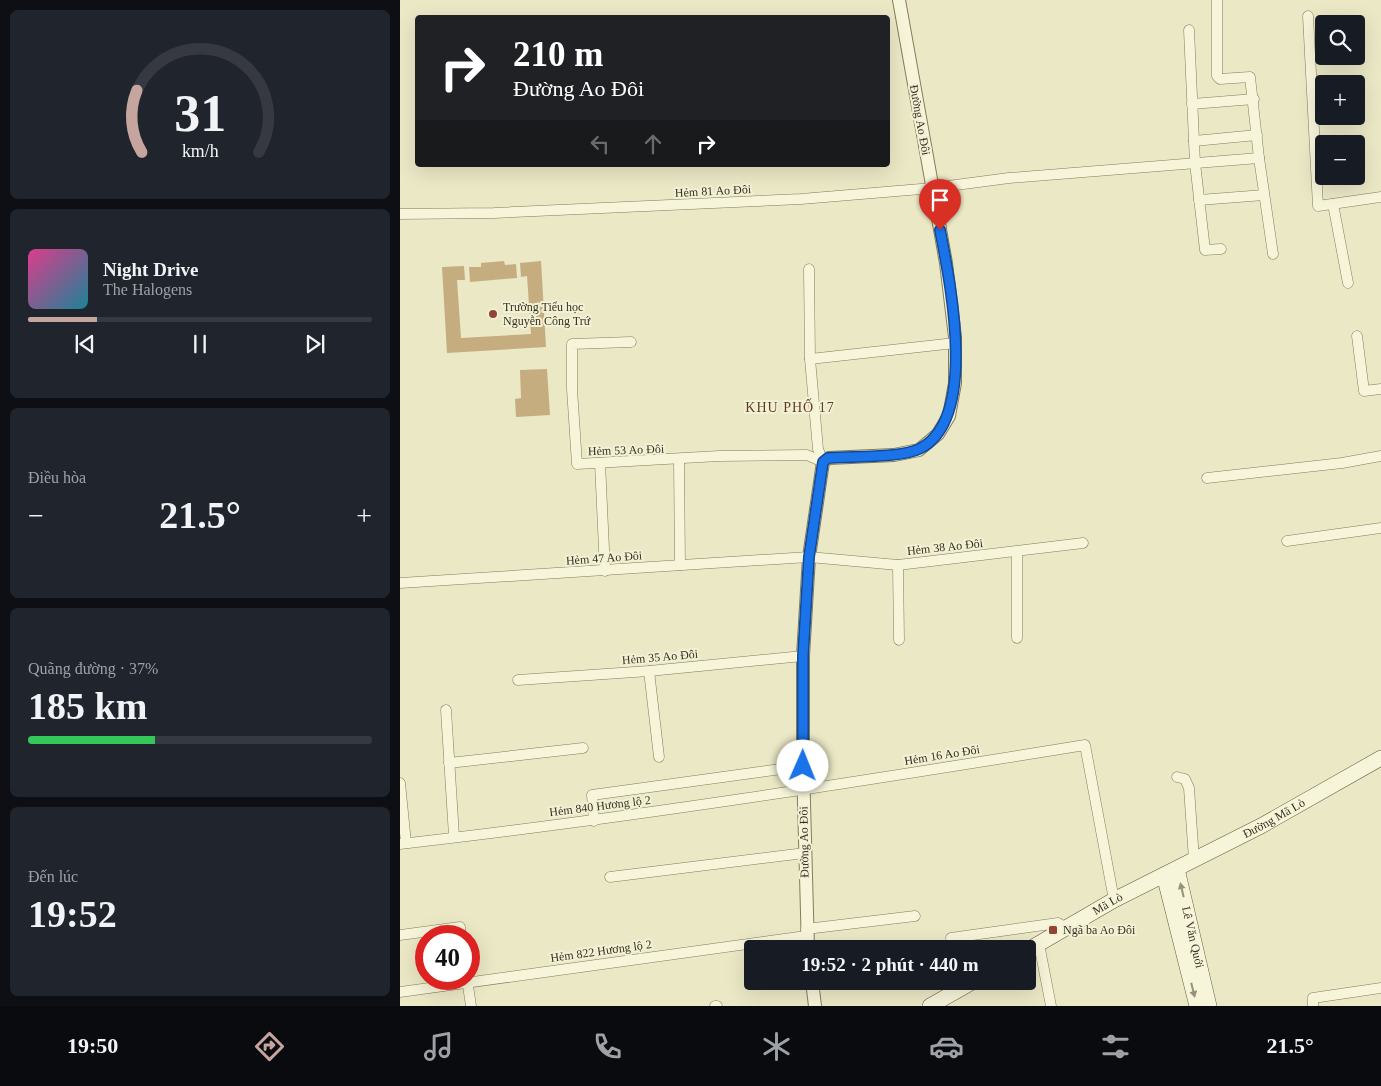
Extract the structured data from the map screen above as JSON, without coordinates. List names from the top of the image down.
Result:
{
  "streets": {
    "main road": ["Đường Mã Lò", "Mã Lò", "Lê Văn Quới"],
    "street": [
      "Đường Ao Đôi",
      "Hẻm 81 Ao Đôi",
      "Hẻm 53 Ao Đôi",
      "Hẻm 38 Ao Đôi",
      "Hẻm 47 Ao Đôi",
      "Hẻm 35 Ao Đôi",
      "Hẻm 16 Ao Đôi",
      "Hẻm 840 Hương lộ 2",
      "Hẻm 822 Hương lộ 2"
    ]
  },
  "crossings": [
    ["Đường Ao Đôi", "Hẻm 81 Ao Đôi"],
    ["Đường Ao Đôi", "Hẻm 53 Ao Đôi"],
    ["Đường Ao Đôi", "Hẻm 38 Ao Đôi"],
    ["Đường Ao Đôi", "Hẻm 47 Ao Đôi"],
    ["Đường Ao Đôi", "Hẻm 35 Ao Đôi"],
    ["Đường Ao Đôi", "Hẻm 16 Ao Đôi"],
    ["Đường Ao Đôi", "Hẻm 840 Hương lộ 2"],
    ["Đường Ao Đôi", "Hẻm 822 Hương lộ 2"],
    ["Hẻm 38 Ao Đôi", "Hẻm 47 Ao Đôi"],
    ["Hẻm 16 Ao Đôi", "Hẻm 840 Hương lộ 2"],
    ["Hẻm 16 Ao Đôi", "Mã Lò"],
    ["Đường Mã Lò", "Mã Lò"],
    ["Đường Mã Lò", "Lê Văn Quới"],
    ["Mã Lò", "Lê Văn Quới"]
  ],
  "districts": ["KHU PHỐ 17"],
  "places": {
    "other": ["Trường Tiểu học Nguyễn Công Trứ"],
    "transit": ["Ngã ba Ao Đôi"]
  },
  "page": {
    "map_buttons": ["+", "−"],
    "turn": ["210 m", "Đường Ao Đôi"],
    "song": ["Night Drive", "The Halogens"],
    "tile": [
      "Điều hòa",
      ["Quãng đường · 37%", "185 km"],
      ["Đến lúc", "19:52"]
    ],
    "heat": ["−", "21.5°", "+"],
    "limit": "40",
    "trip": "19:52 · 2 phút · 440 m",
    "tabs": ["19:50", "21.5°"],
    "gauge": ["31", "km/h"]
  }
}
